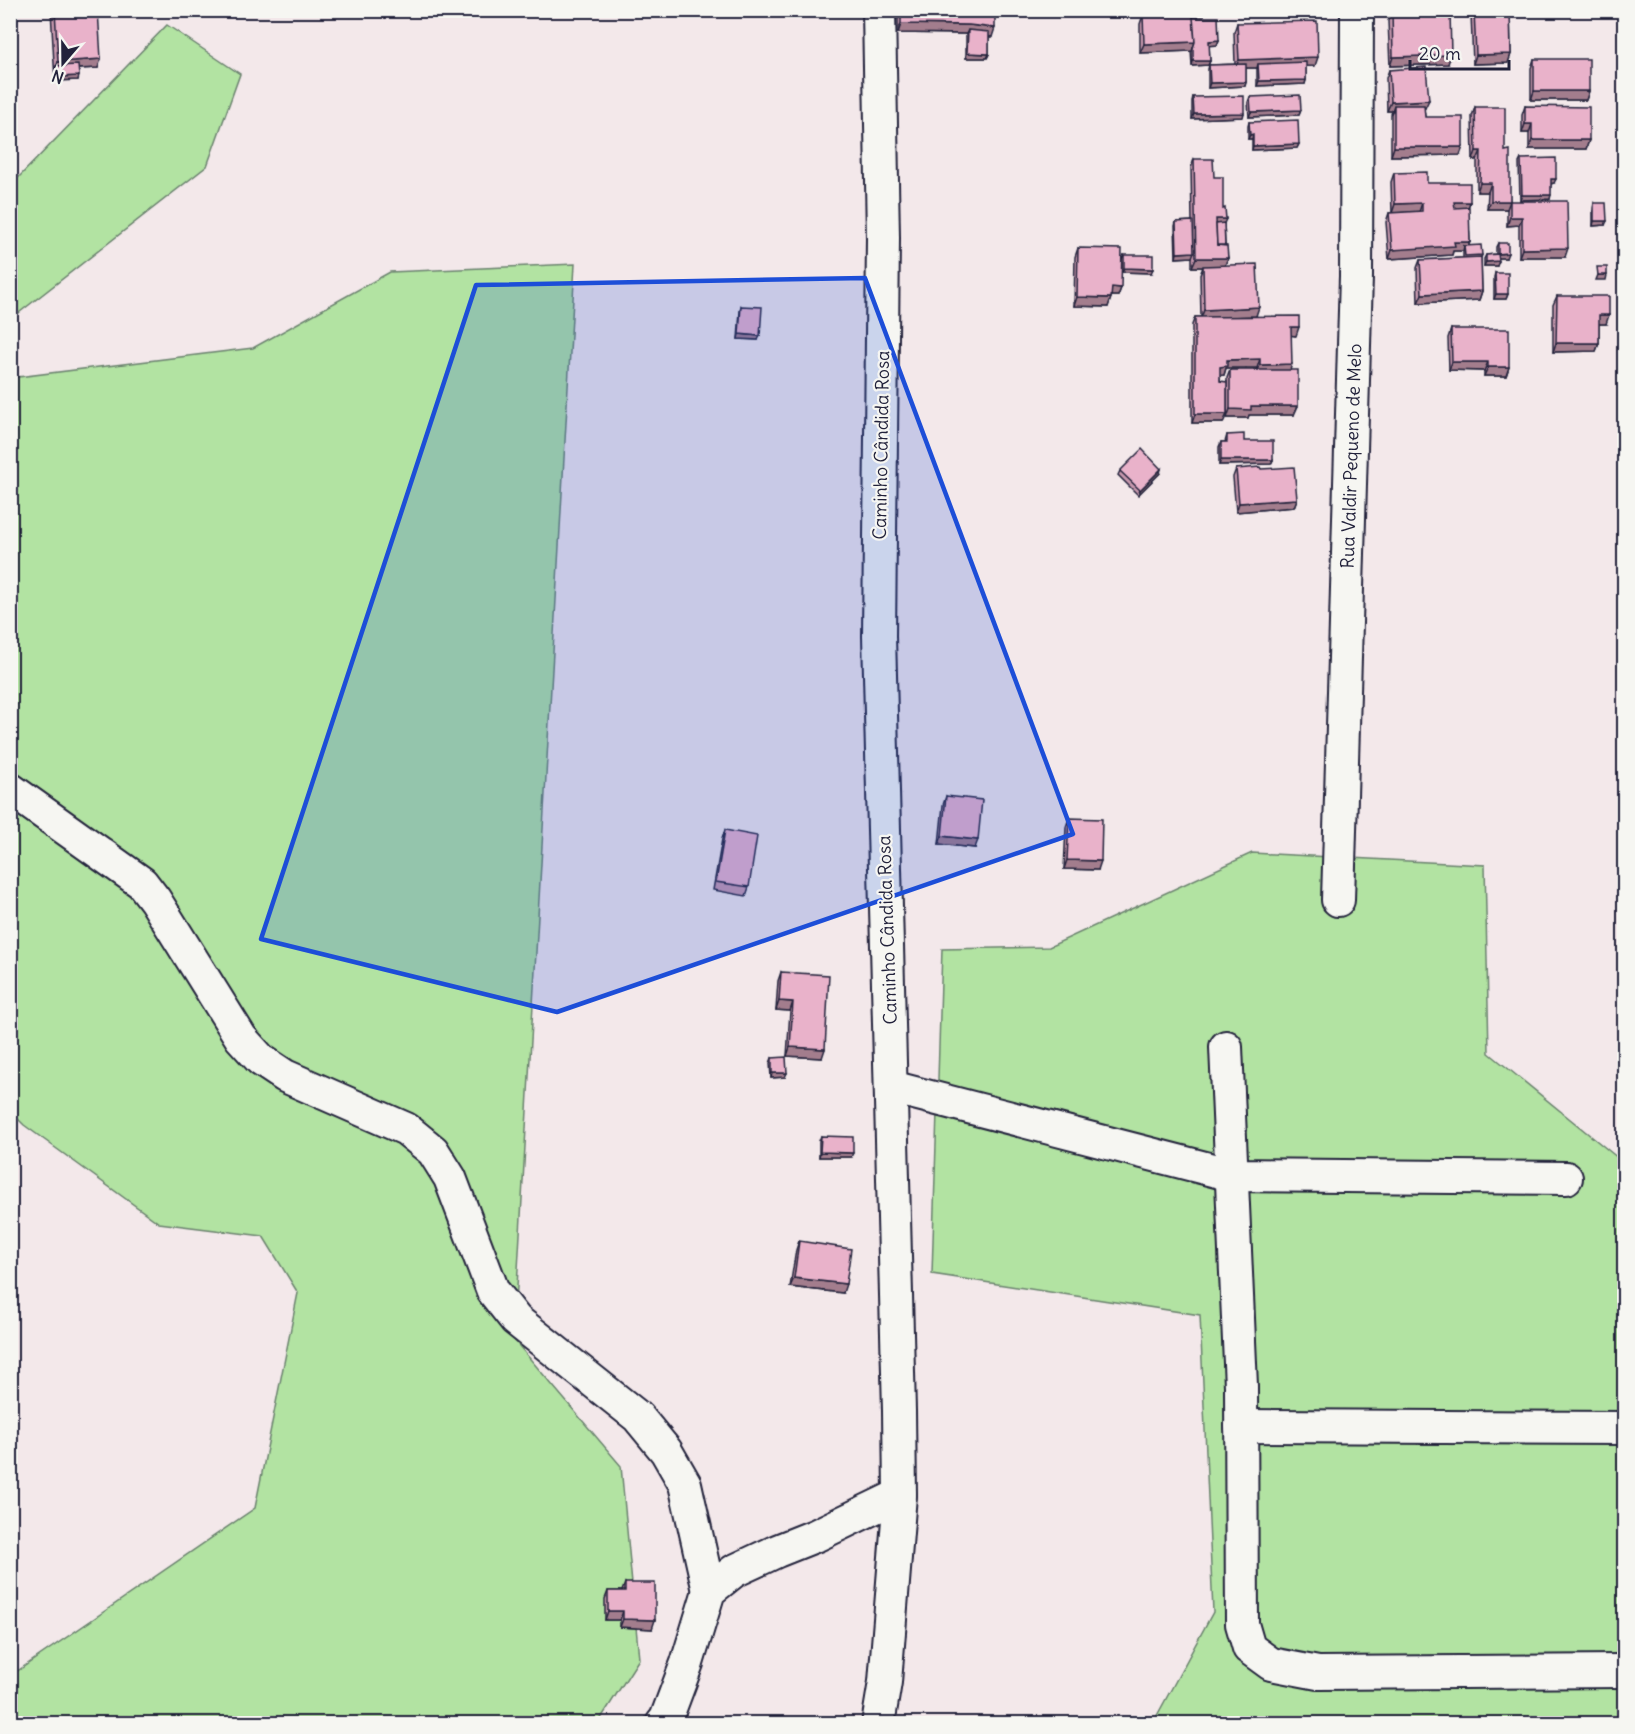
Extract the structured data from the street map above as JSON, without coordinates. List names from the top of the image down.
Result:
{
  "streets": {
    "street": ["Caminho Cândida Rosa", "Rua Valdir Pequeno de Melo"]
  },
  "scale_bar": "20 m",
  "north": "bottom"
}
